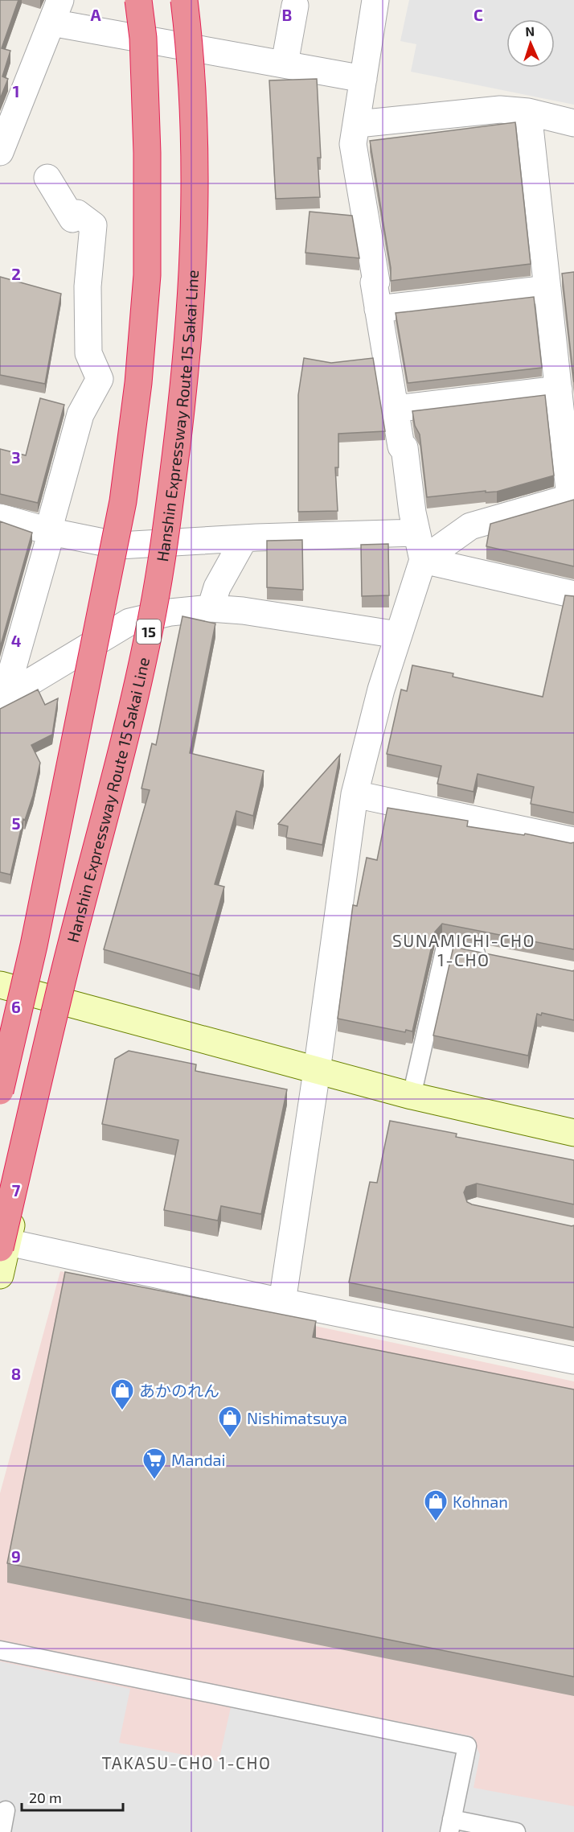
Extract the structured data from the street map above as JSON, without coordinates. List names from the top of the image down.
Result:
{
  "streets": {
    "highway": ["Hanshin Expressway Route 15 Sakai Line", "15"]
  },
  "districts": ["SUNAMICHI-CHO 1-CHO", "TAKASU-CHO 1-CHO"],
  "places": {
    "shop": ["あかのれん", "Nishimatsuya", "Kohnan"],
    "supermarket": ["Mandai"]
  },
  "scale_bar": "20 m",
  "north": "top",
  "grid": {
    "columns": ["A", "B", "C"],
    "rows": [
      "1",
      "2",
      "3",
      "4",
      "5",
      "6",
      "7",
      "8",
      "9"
    ]
  }
}
